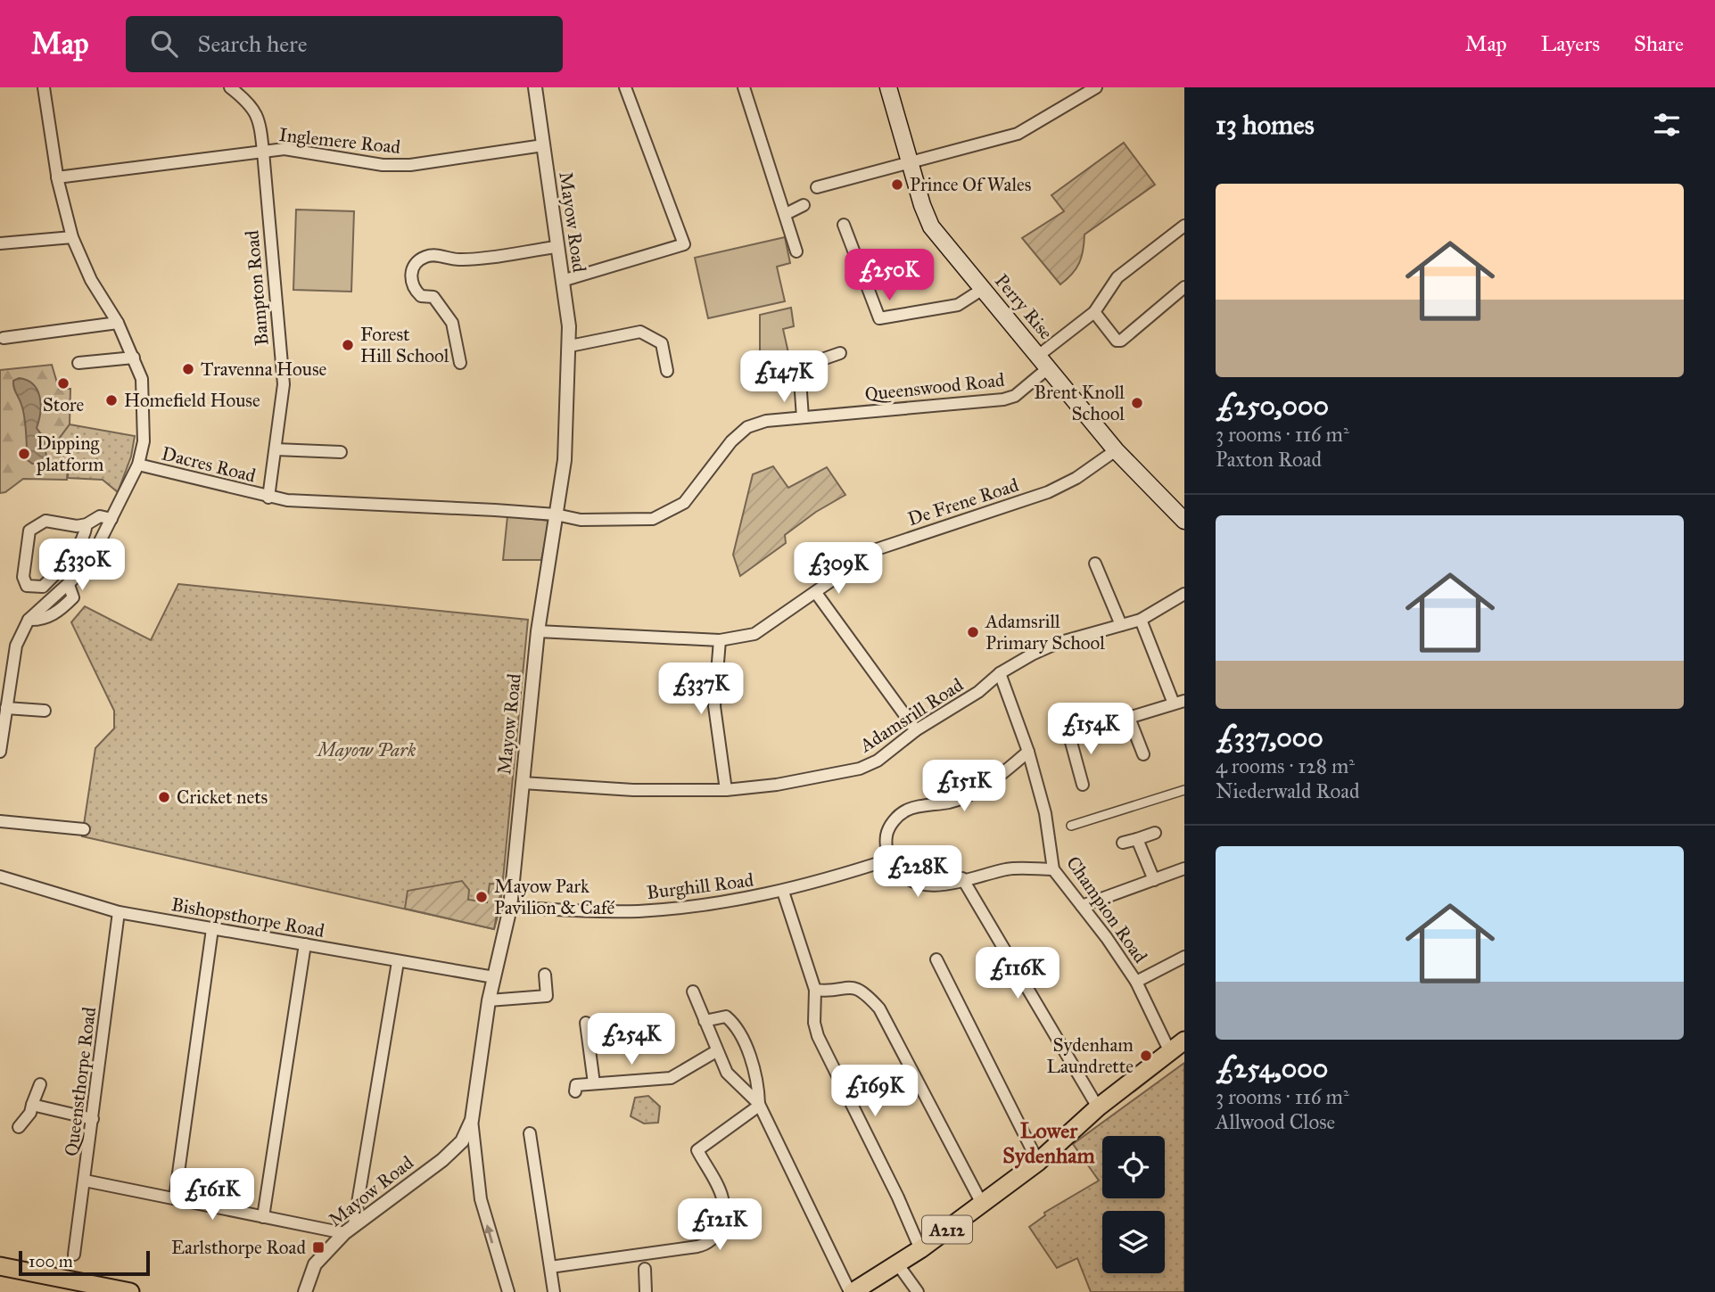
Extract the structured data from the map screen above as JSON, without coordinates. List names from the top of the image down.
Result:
{
  "streets": {
    "main road": ["Perry Rise", "A212"],
    "street": [
      "Inglemere Road",
      "Mayow Road",
      "Bampton Road",
      "Queenswood Road",
      "Dacres Road",
      "De Frene Road",
      "Adamsrill Road",
      "Burghill Road",
      "Champion Road",
      "Bishopsthorpe Road",
      "Queensthorpe Road"
    ]
  },
  "crossings": [
    ["Inglemere Road", "Mayow Road"],
    ["Inglemere Road", "Bampton Road"],
    ["Inglemere Road", "Dacres Road"],
    ["Mayow Road", "Queenswood Road"],
    ["Mayow Road", "Dacres Road"],
    ["Mayow Road", "De Frene Road"],
    ["Mayow Road", "Adamsrill Road"],
    ["Mayow Road", "Burghill Road"],
    ["Mayow Road", "Bishopsthorpe Road"],
    ["Bampton Road", "Dacres Road"],
    ["Perry Rise", "Queenswood Road"],
    ["Perry Rise", "De Frene Road"],
    ["Queenswood Road", "Dacres Road"],
    ["Adamsrill Road", "Champion Road"],
    ["Champion Road", "A212"],
    ["Bishopsthorpe Road", "Queensthorpe Road"]
  ],
  "districts": ["Lower Sydenham"],
  "parks": ["Mayow Park"],
  "places": {
    "other": [
      "Prince Of Wales",
      "Forest Hill School",
      "Travenna House",
      "Store",
      "Homefield House",
      "Brent Knoll School",
      "Dipping platform",
      "Adamsrill Primary School",
      "Cricket nets",
      "Mayow Park Pavilion & Café",
      "Sydenham Laundrette"
    ],
    "transit": ["Earlsthorpe Road"]
  },
  "scale_bar": "100 m",
  "page": {
    "header": "Map",
    "search": "Search here",
    "nav": ["Map", "Layers", "Share"],
    "heading": "13 homes",
    "list": [
      {
        "name": "£250,000",
        "note": "3 rooms · 116 m² · Paxton Road"
      },
      {
        "name": "£337,000",
        "note": "4 rooms · 128 m² · Niederwald Road"
      },
      {
        "name": "£254,000",
        "note": "3 rooms · 116 m² · Allwood Close"
      }
    ],
    "price": [
      "£250K",
      "£147K",
      "£330K",
      "£309K",
      "£337K",
      "£154K",
      "£151K",
      "£228K",
      "£116K",
      "£254K",
      "£169K",
      "£161K",
      "£121K"
    ],
    "scale": "100 m"
  }
}
